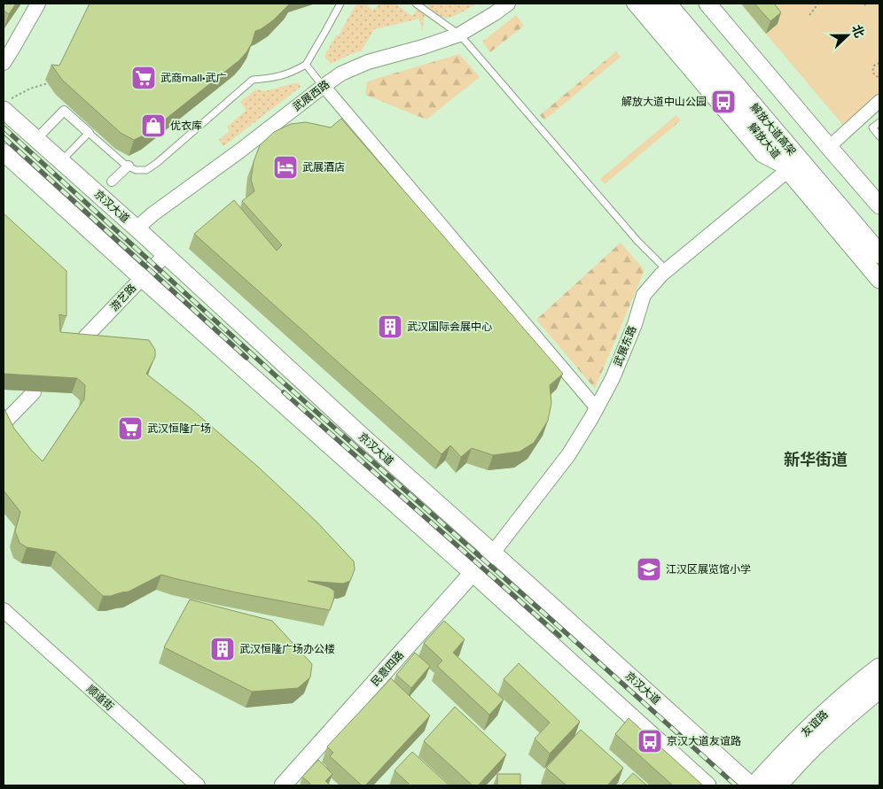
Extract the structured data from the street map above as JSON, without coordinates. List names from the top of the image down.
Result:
{
  "streets": {
    "main road": [
      "解放大道高架",
      "解放大道",
      "京汉大道",
      "民意四路",
      "友谊路"
    ],
    "street": [
      "武展西路",
      "游艺路",
      "武展东路",
      "顺道街"
    ]
  },
  "crossings": [
    ["武展西路", "京汉大道"],
    ["解放大道", "武展东路"],
    ["京汉大道", "游艺路"],
    ["京汉大道", "武展东路"],
    ["京汉大道", "民意四路"],
    ["武展东路", "民意四路"]
  ],
  "districts": ["新华街道"],
  "places": {
    "supermarket": ["武商mall·武广", "武汉恒隆广场"],
    "bus stop": ["解放大道中山公园", "京汉大道友谊路"],
    "shop": ["优衣库"],
    "hotel": ["武展酒店"],
    "building": ["武汉国际会展中心", "武汉恒隆广场办公楼"],
    "school or university": ["江汉区展览馆小学"]
  },
  "north": "right"
}
